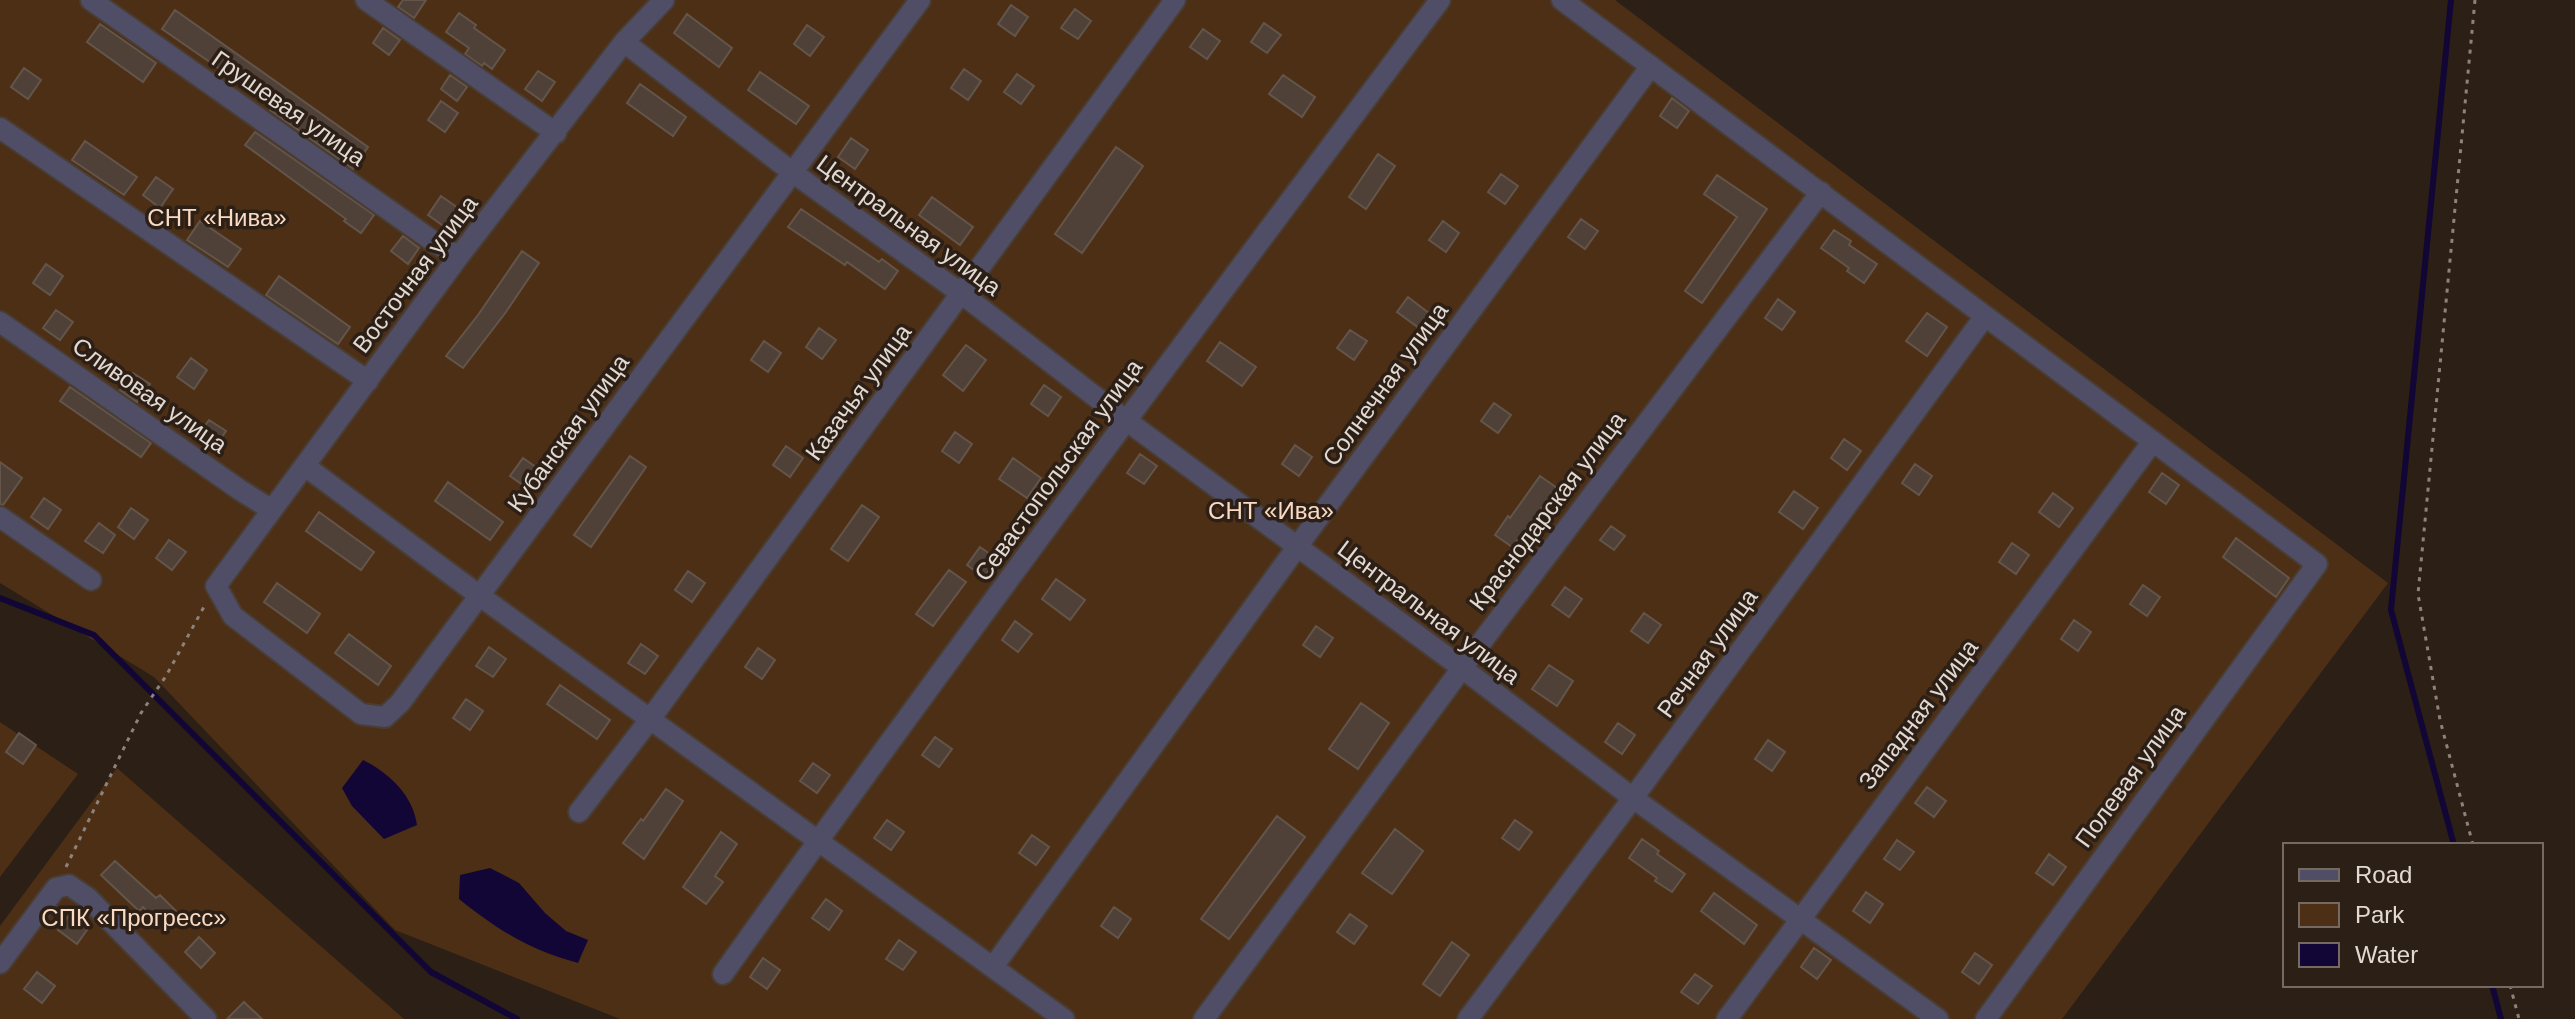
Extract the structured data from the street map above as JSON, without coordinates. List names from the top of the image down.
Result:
{
  "streets": {
    "street": [
      "Грушевая улица",
      "Центральная улица",
      "Восточная улица",
      "Солнечная улица",
      "Казачья улица",
      "Сливовая улица",
      "Кубанская улица",
      "Севастопольская улица",
      "Краснодарская улица",
      "Речная улица",
      "Западная улица",
      "Полевая улица"
    ]
  },
  "crossings": [
    ["Грушевая улица", "Восточная улица"],
    ["Центральная улица", "Восточная улица"],
    ["Центральная улица", "Солнечная улица"],
    ["Центральная улица", "Казачья улица"],
    ["Центральная улица", "Кубанская улица"],
    ["Центральная улица", "Севастопольская улица"],
    ["Центральная улица", "Краснодарская улица"],
    ["Центральная улица", "Речная улица"],
    ["Центральная улица", "Западная улица"],
    ["Восточная улица", "Сливовая улица"],
    ["Восточная улица", "Кубанская улица"],
    ["Западная улица", "Полевая улица"]
  ],
  "parks": ["СНТ «Нива»", "СНТ «Ива»", "СПК «Прогресс»"],
  "legend": ["Road", "Park", "Water"]
}
